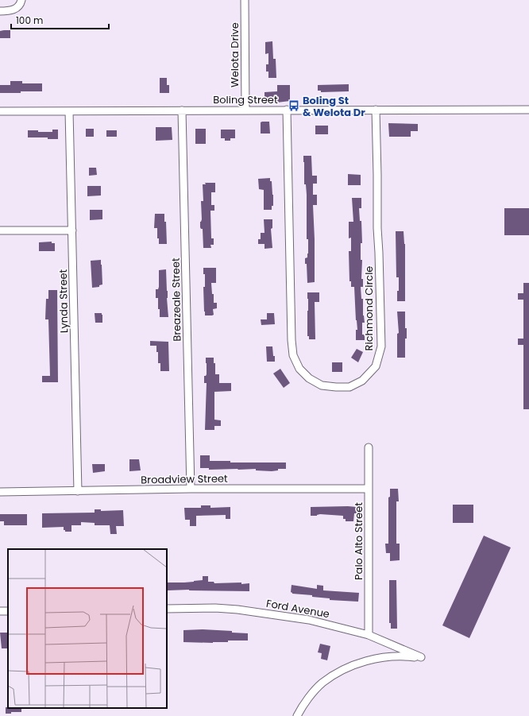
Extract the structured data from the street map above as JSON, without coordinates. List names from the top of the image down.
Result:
{
  "streets": {
    "street": [
      "Welota Drive",
      "Boling Street",
      "Breazeale Street",
      "Lynda Street",
      "Richmond Circle",
      "Broadview Street",
      "Palo Alto Street",
      "Ford Avenue"
    ]
  },
  "crossings": [
    ["Welota Drive", "Boling Street"],
    ["Boling Street", "Breazeale Street"],
    ["Boling Street", "Lynda Street"],
    ["Boling Street", "Richmond Circle"],
    ["Breazeale Street", "Broadview Street"],
    ["Lynda Street", "Broadview Street"],
    ["Broadview Street", "Palo Alto Street"],
    ["Palo Alto Street", "Ford Avenue"]
  ],
  "places": {
    "bus stop": ["Boling St & Welota Dr"]
  },
  "scale_bar": "100 m"
}
